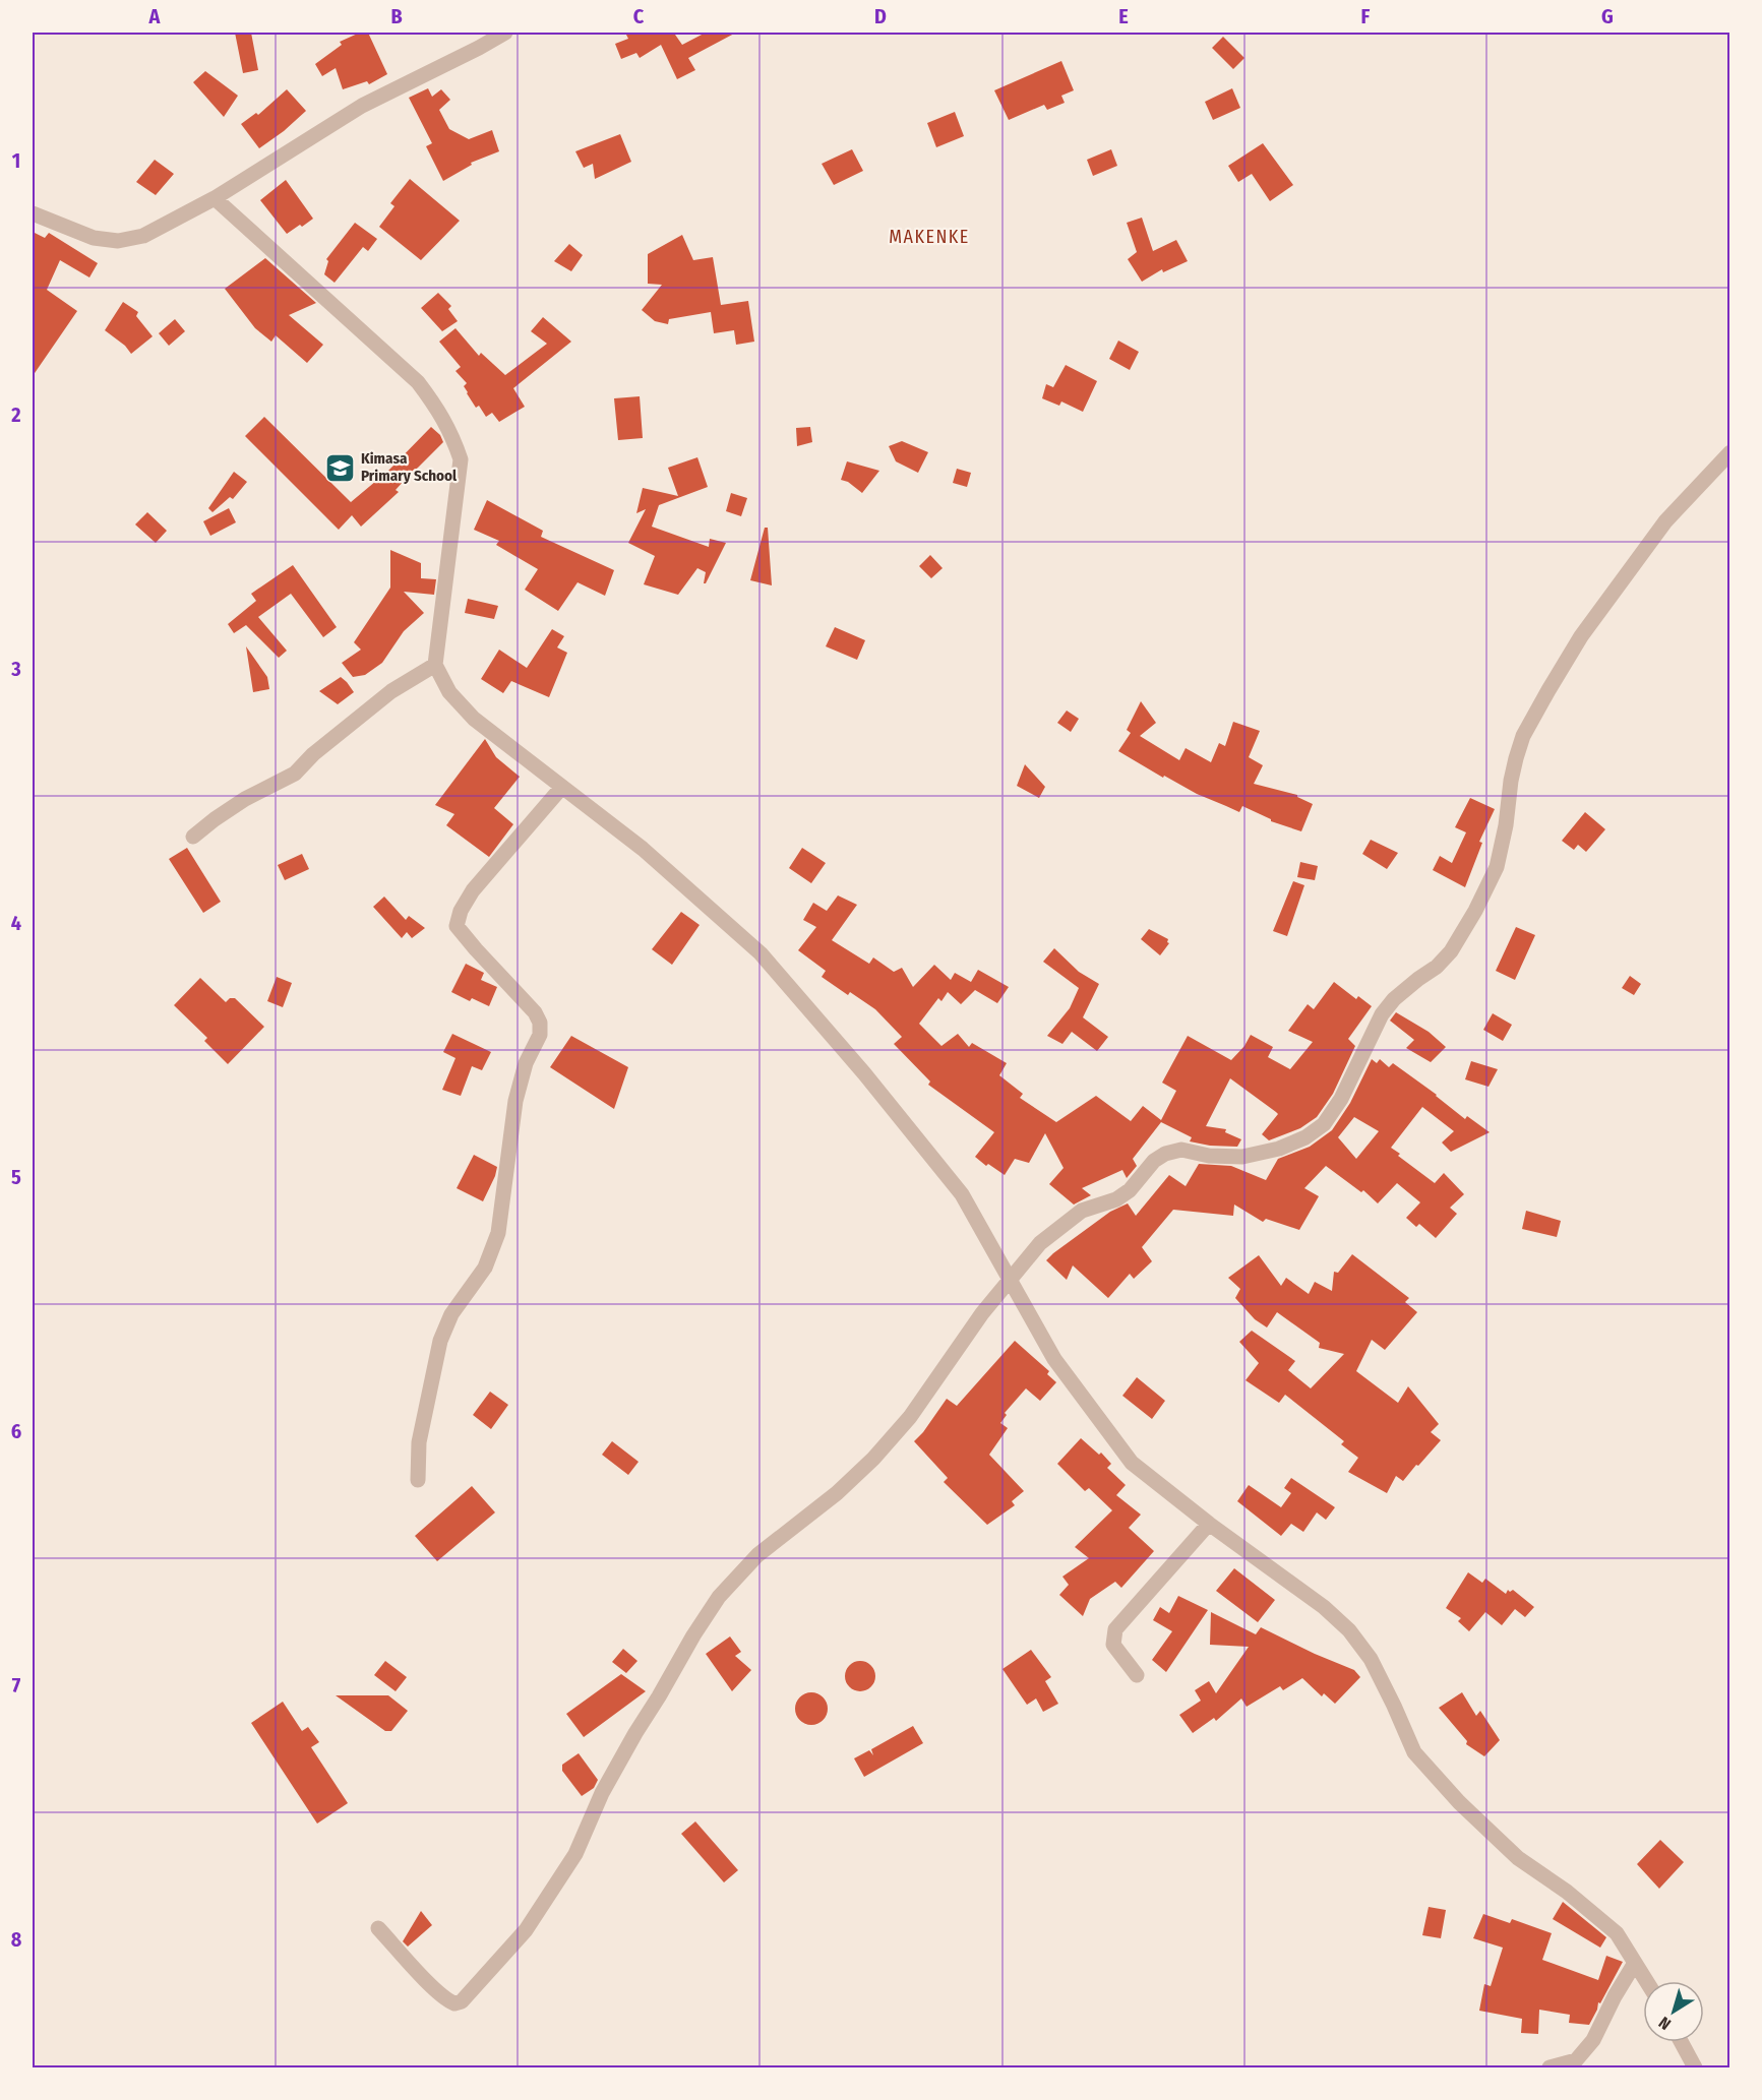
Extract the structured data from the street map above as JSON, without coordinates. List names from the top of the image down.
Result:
{
  "districts": ["MAKENKE"],
  "places": {
    "school or university": ["Kimasa Primary School"]
  },
  "north": "bottom left",
  "grid": {
    "columns": [
      "A",
      "B",
      "C",
      "D",
      "E",
      "F",
      "G"
    ],
    "rows": [
      "1",
      "2",
      "3",
      "4",
      "5",
      "6",
      "7",
      "8"
    ]
  }
}
